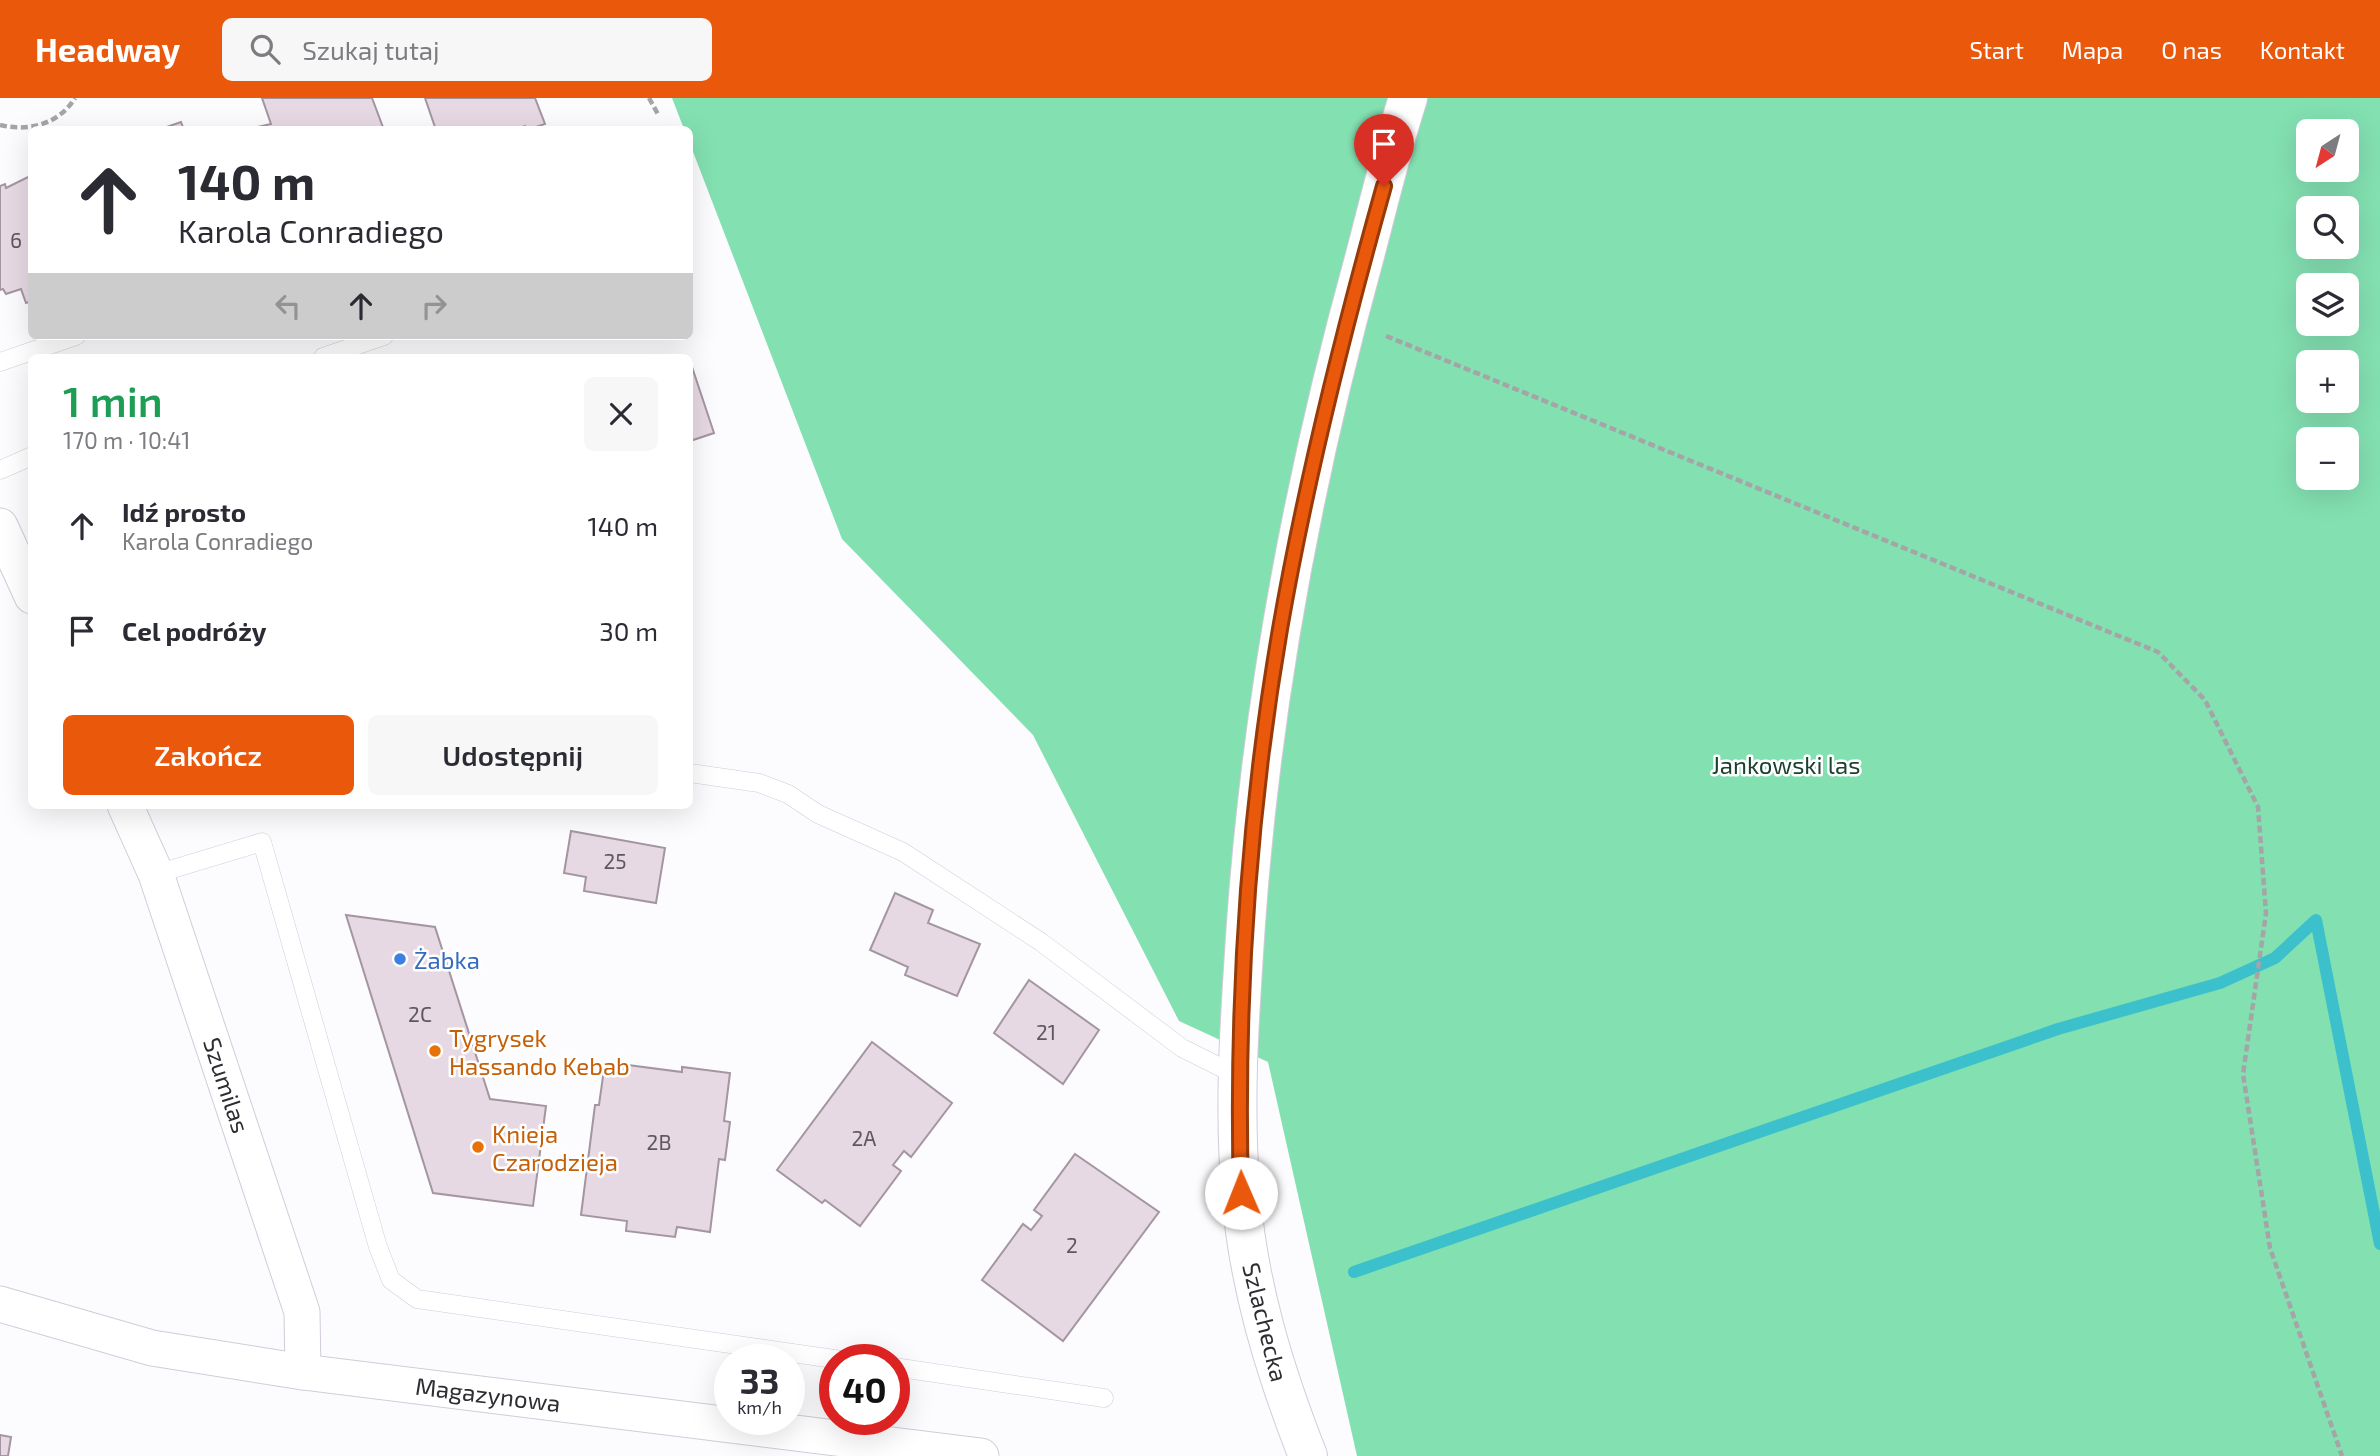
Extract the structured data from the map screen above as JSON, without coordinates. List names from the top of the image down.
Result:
{
  "streets": {
    "street": ["Szumilas", "Szlachecka", "Magazynowa"]
  },
  "crossings": [
    ["Szumilas", "Magazynowa"]
  ],
  "parks": ["Jankowski las"],
  "places": ["Żabka", "Tygrysek Hassando Kebab", "Knieja Czarodzieja"],
  "house_numbers": [
    "6",
    "25",
    "2C",
    "21",
    "2A",
    "2B",
    "2"
  ],
  "north": "bottom left",
  "page": {
    "header": "Headway",
    "search": "Szukaj tutaj",
    "nav": [
      "Start",
      "Mapa",
      "O nas",
      "Kontakt"
    ],
    "map_buttons": ["+", "−"],
    "turn": ["140 m", "Karola Conradiego"],
    "heading": ["1 min", "170 m · 10:41"],
    "list": [
      {
        "name": "Idź prosto",
        "note": "Karola Conradiego",
        "value": "140 m"
      },
      {
        "name": "Cel podróży",
        "value": "30 m"
      }
    ],
    "buttons": ["Zakończ", "Udostępnij"],
    "speed": "33 km/h",
    "limit": "40"
  }
}
